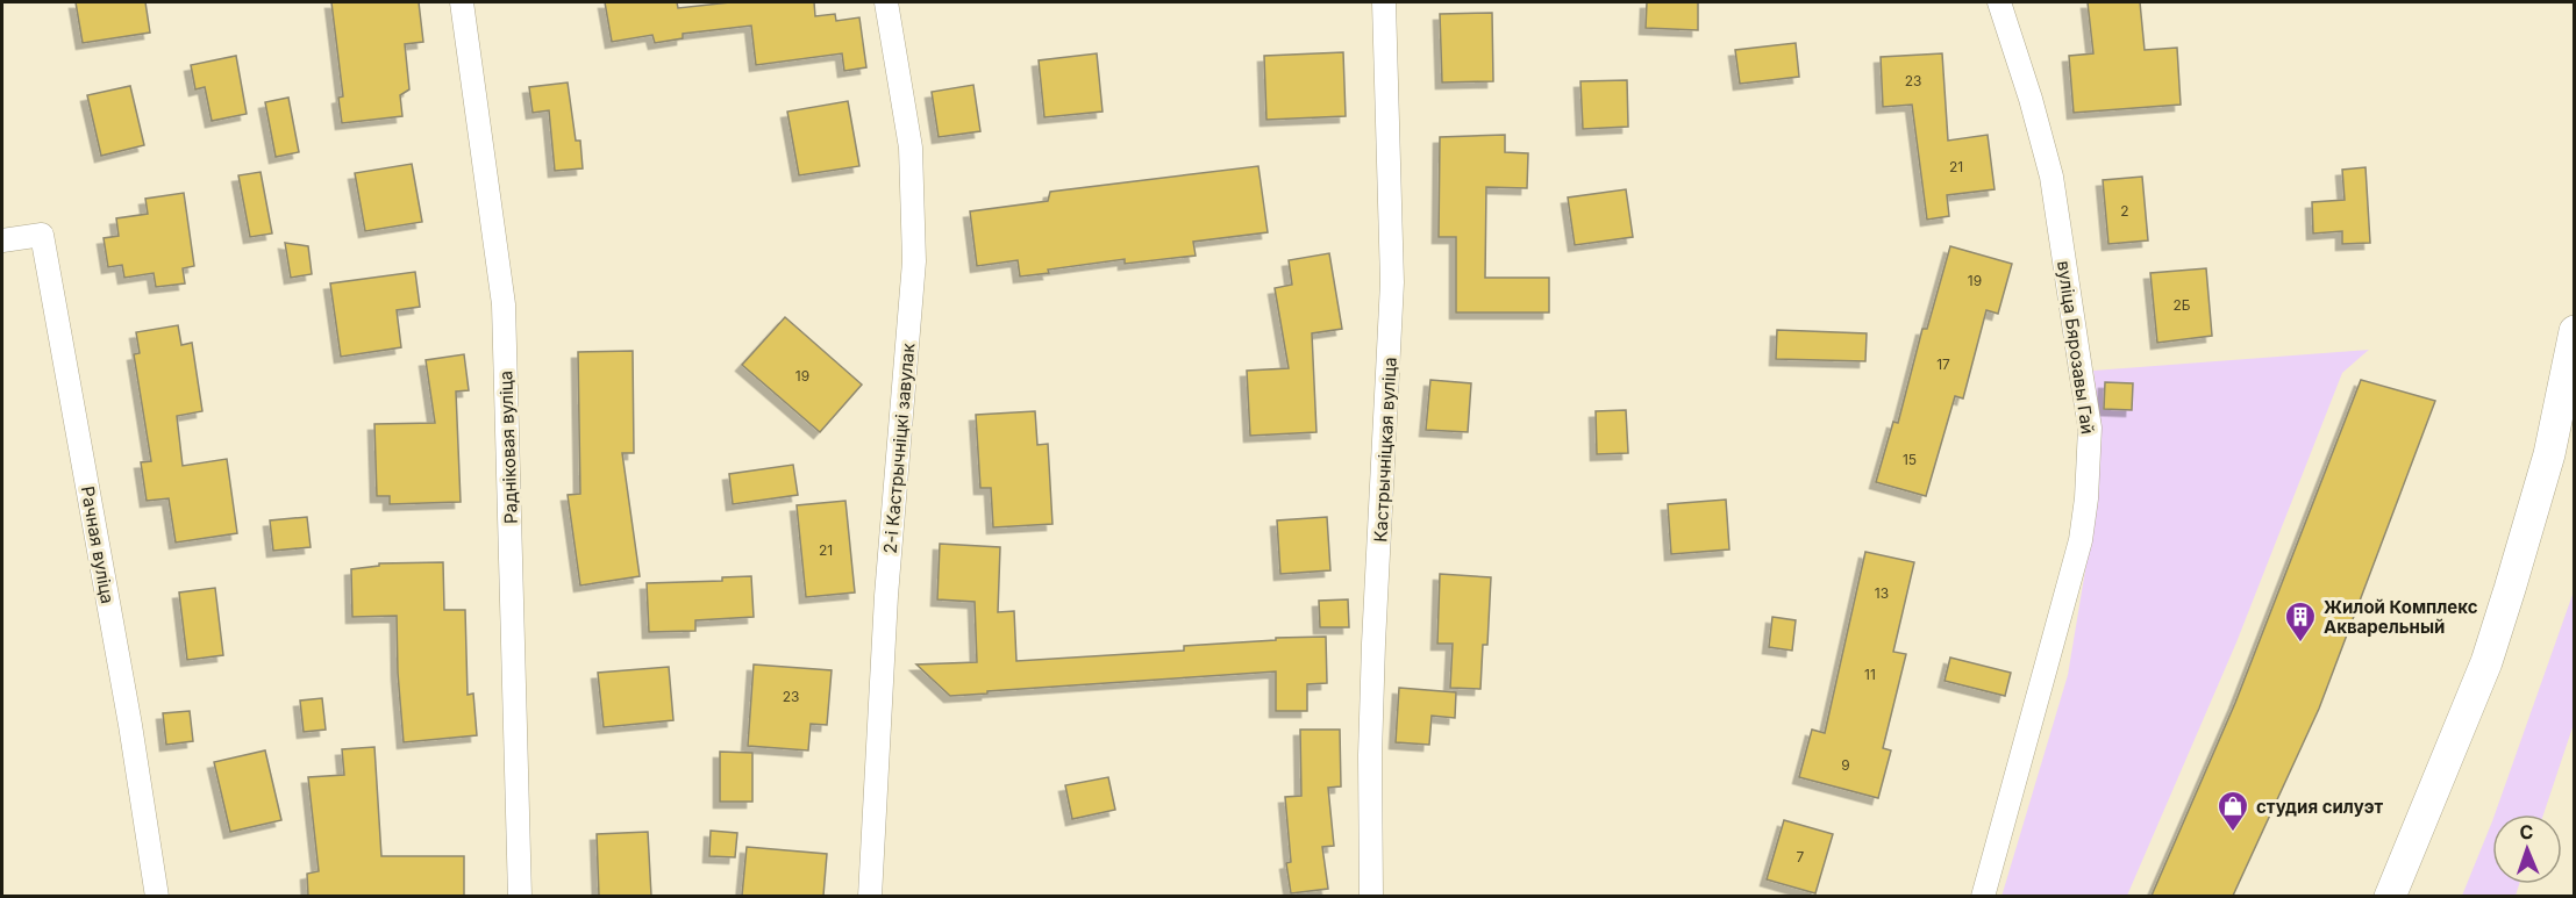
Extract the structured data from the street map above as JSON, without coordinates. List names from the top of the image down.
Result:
{
  "streets": {
    "street": [
      "вуліца Бярозавы Гай",
      "Радніковая вуліца",
      "2-і Кастрычніцкі завулак",
      "Кастрычніцкая вуліца",
      "Рачная вуліца"
    ]
  },
  "places": {
    "building": ["Жилой Комплекс Акварельный"],
    "shop": ["студия силуэт"]
  },
  "house_numbers": [
    "23",
    "21",
    "2",
    "19",
    "2Б",
    "17",
    "19",
    "15",
    "21",
    "13",
    "11",
    "23",
    "9",
    "7"
  ],
  "north": "top"
}
